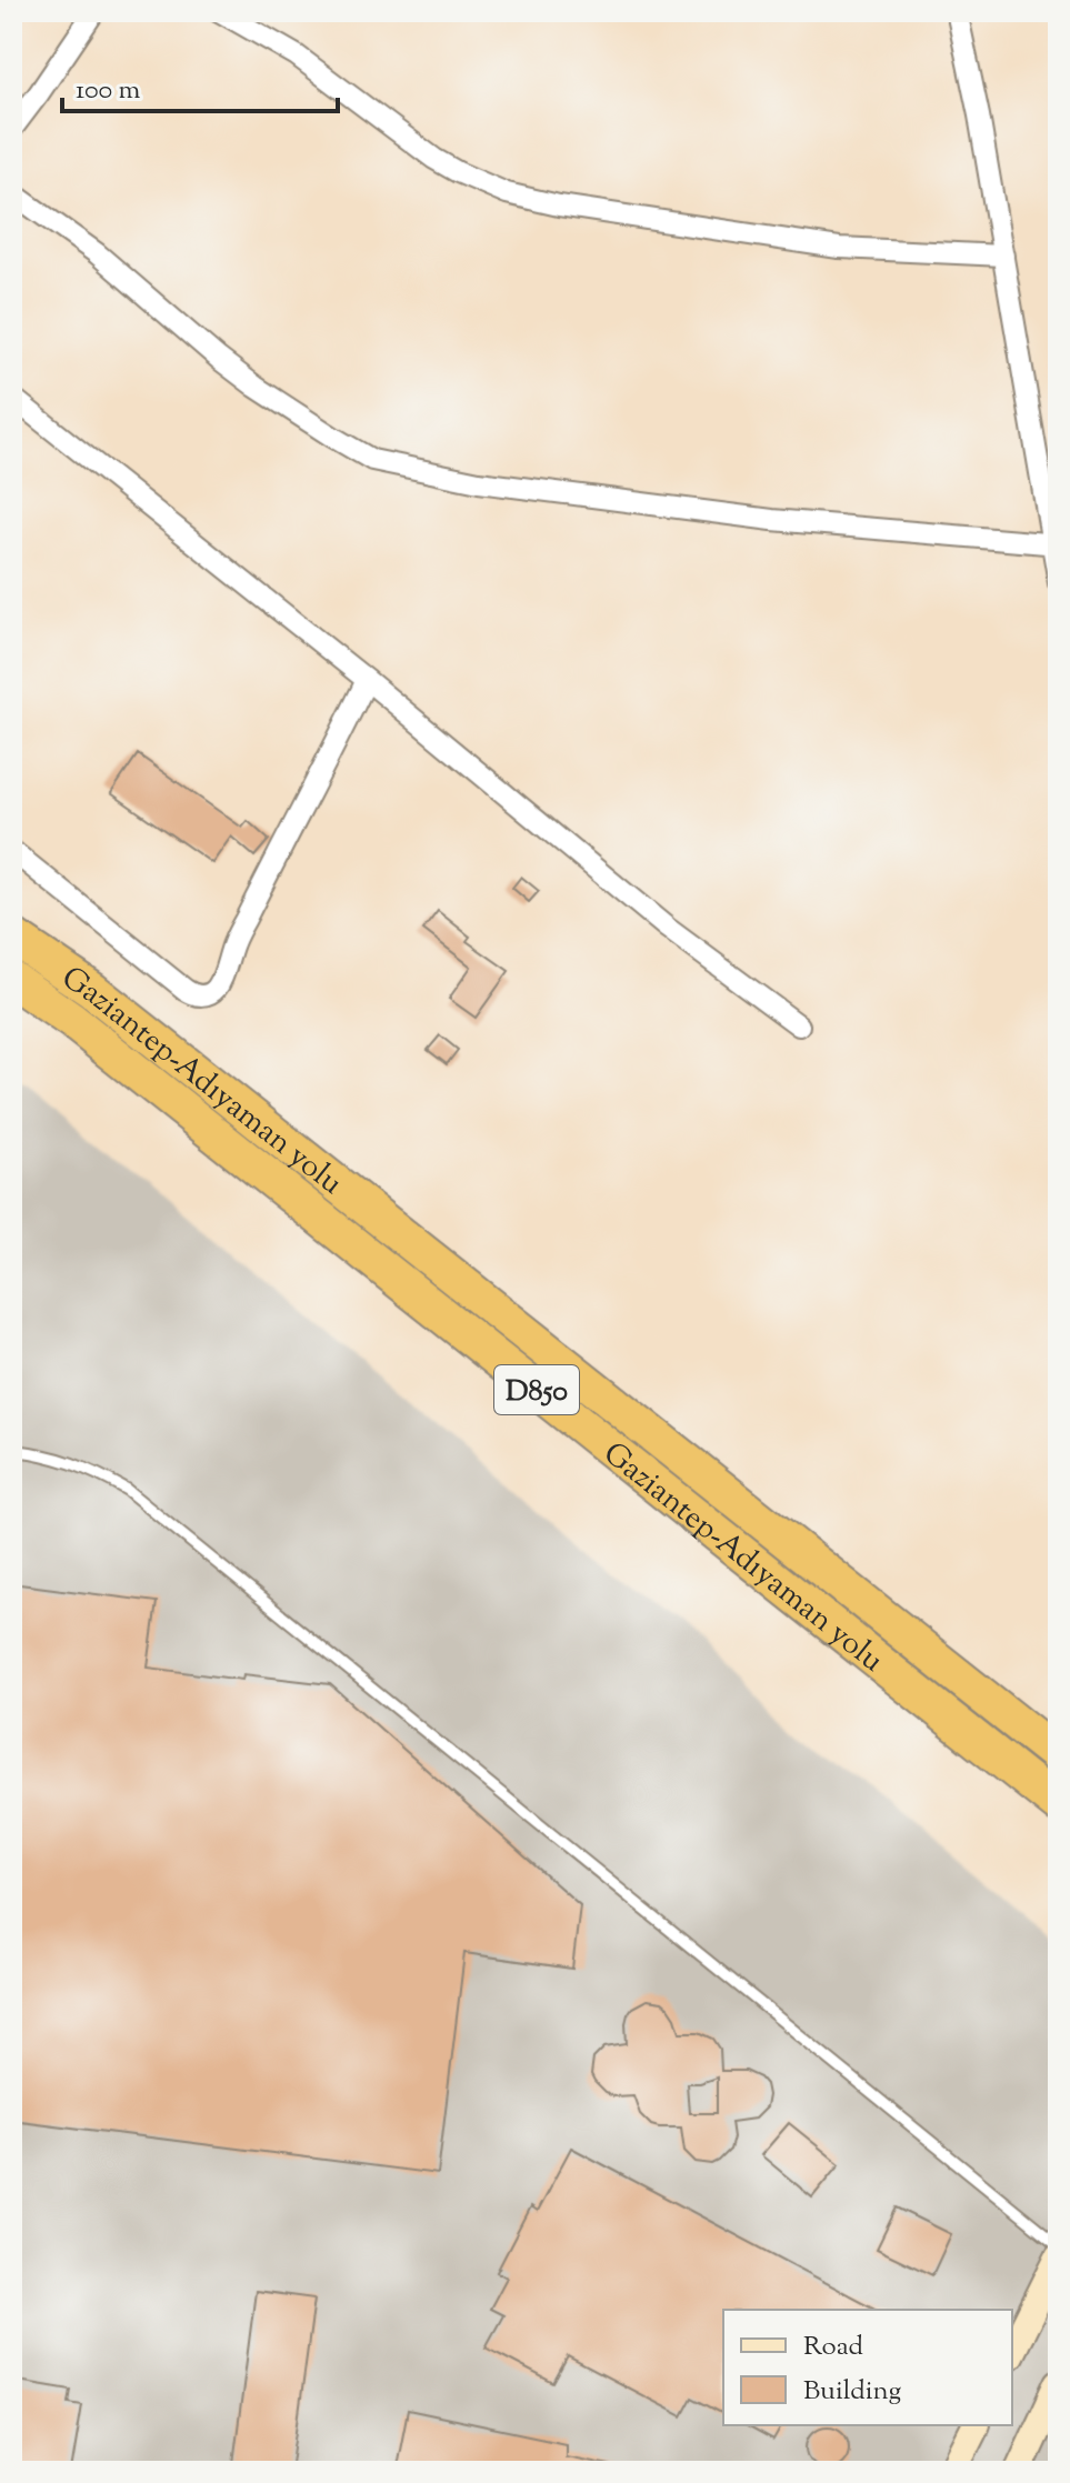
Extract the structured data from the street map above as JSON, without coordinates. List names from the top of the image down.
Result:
{
  "streets": {
    "highway": ["Gaziantep-Adıyaman yolu", "D850"]
  },
  "legend": ["Road", "Building"],
  "scale_bar": "100 m"
}
